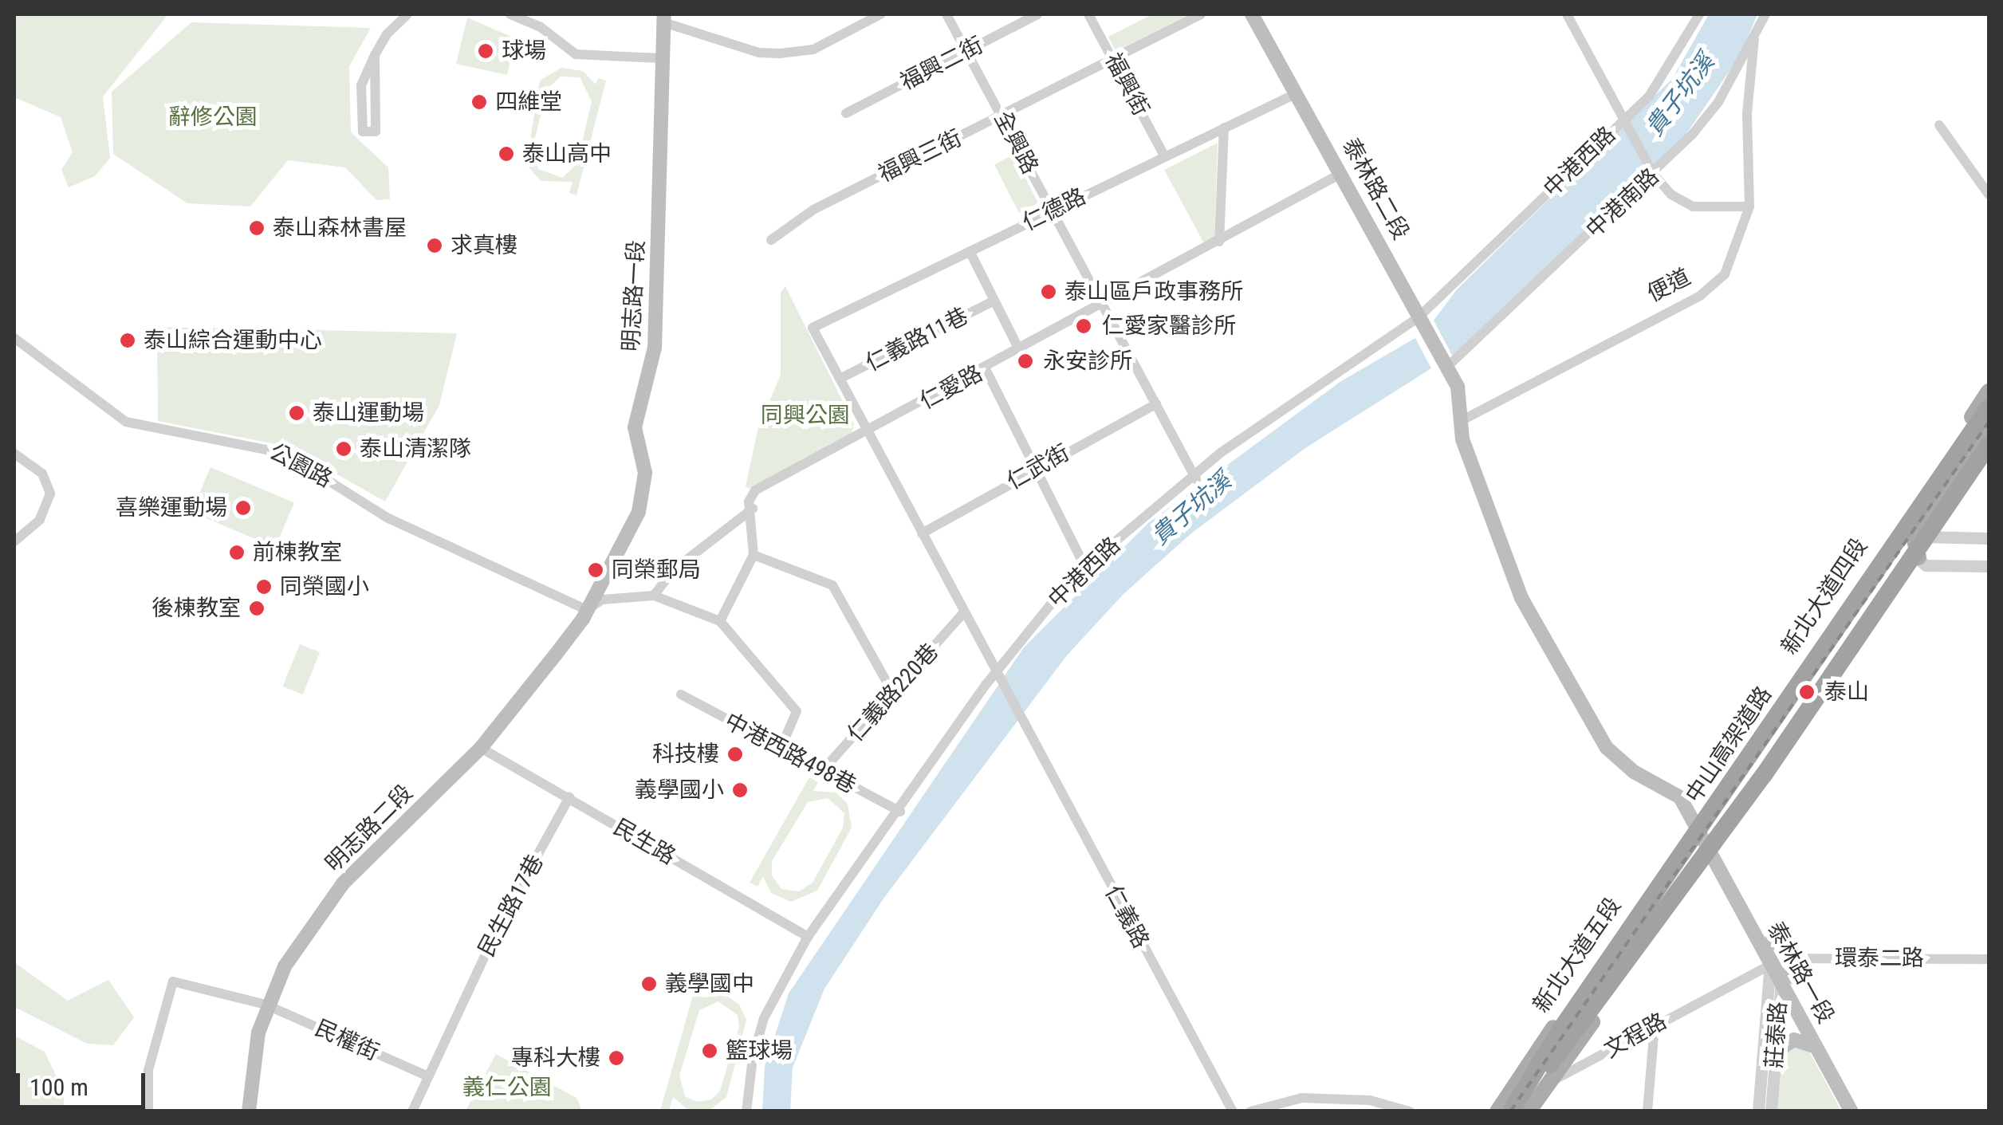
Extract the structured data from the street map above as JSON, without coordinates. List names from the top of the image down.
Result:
{
  "streets": {
    "highway": ["中山高架道路"],
    "main road": [
      "泰林路二段",
      "明志路一段",
      "新北大道四段",
      "明志路二段",
      "新北大道五段",
      "泰林路一段"
    ],
    "street": [
      "福興二街",
      "福興街",
      "全興路",
      "福興三街",
      "中港西路",
      "中港南路",
      "仁德路",
      "便道",
      "仁義路11巷",
      "仁愛路",
      "公園路",
      "仁武街",
      "仁義路220巷",
      "中港西路498巷",
      "民生路",
      "民生路17巷",
      "仁義路",
      "環泰二路",
      "莊泰路",
      "文程路",
      "民權街"
    ]
  },
  "crossings": [
    ["福興二街", "全興路"],
    ["福興街", "福興三街"],
    ["福興街", "仁德路"],
    ["全興路", "福興三街"],
    ["全興路", "中港西路"],
    ["全興路", "仁德路"],
    ["全興路", "仁愛路"],
    ["全興路", "仁武街"],
    ["中港西路", "泰林路二段"],
    ["中港西路", "中港西路498巷"],
    ["中港西路", "民生路"],
    ["中港西路", "仁義路"],
    ["泰林路二段", "中港南路"],
    ["泰林路二段", "仁德路"],
    ["泰林路二段", "便道"],
    ["泰林路二段", "仁愛路"],
    ["中港南路", "便道"],
    ["仁德路", "仁義路11巷"],
    ["明志路一段", "公園路"],
    ["明志路一段", "明志路二段"],
    ["公園路", "明志路二段"],
    ["新北大道四段", "新北大道五段"],
    ["仁義路220巷", "中港西路498巷"],
    ["明志路二段", "民生路"],
    ["明志路二段", "民權街"],
    ["民生路", "民生路17巷"],
    ["民生路17巷", "民權街"],
    ["新北大道五段", "文程路"],
    ["環泰二路", "泰林路一段"],
    ["環泰二路", "莊泰路"],
    ["環泰二路", "文程路"],
    ["泰林路一段", "莊泰路"],
    ["泰林路一段", "文程路"],
    ["莊泰路", "文程路"]
  ],
  "water": ["貴子坑溪"],
  "parks": ["辭修公園", "同興公園", "義仁公園"],
  "places": [
    "球場",
    "四維堂",
    "泰山高中",
    "泰山森林書屋",
    "求真樓",
    "泰山區戶政事務所",
    "仁愛家醫診所",
    "泰山綜合運動中心",
    "永安診所",
    "泰山運動場",
    "泰山清潔隊",
    "喜樂運動場",
    "前棟教室",
    "同榮郵局",
    "同榮國小",
    "後棟教室",
    "泰山",
    "科技樓",
    "義學國小",
    "義學國中",
    "籃球場",
    "專科大樓"
  ],
  "scale_bar": "100 m"
}
